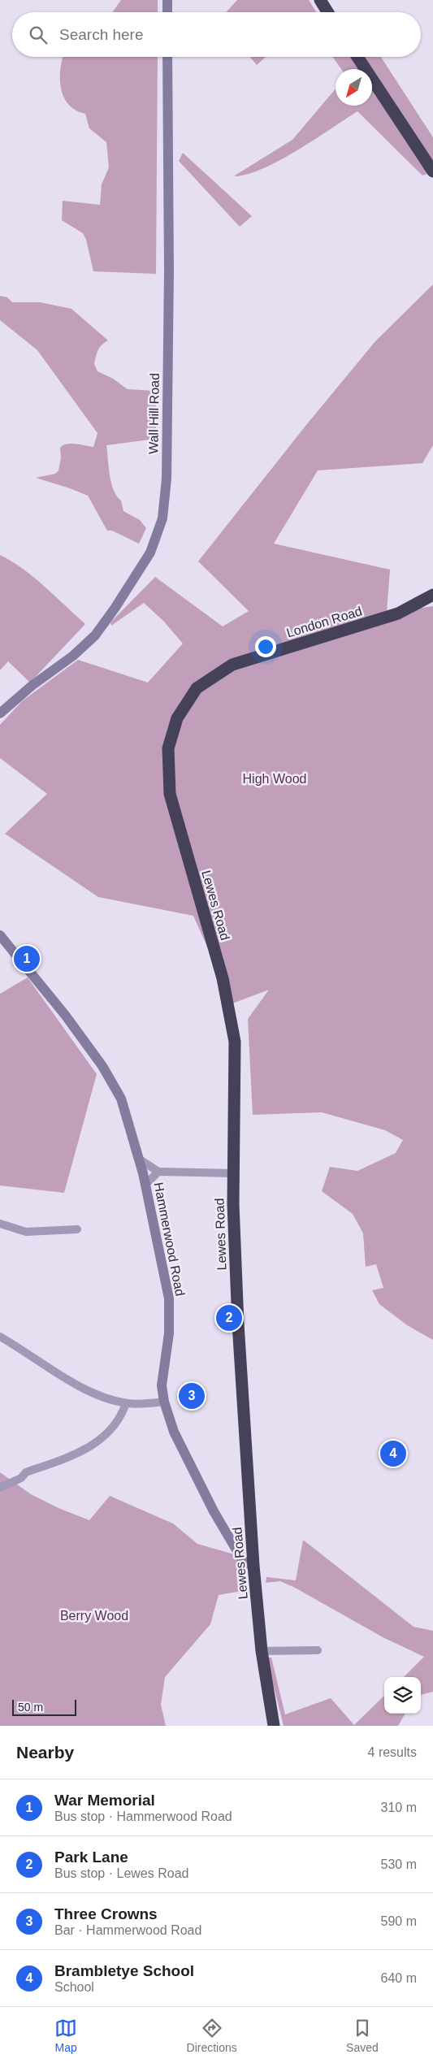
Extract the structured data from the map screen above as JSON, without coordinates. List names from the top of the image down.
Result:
{
  "streets": {
    "highway": ["London Road", "Lewes Road"],
    "street": ["Wall Hill Road", "Hammerwood Road"]
  },
  "crossings": [
    ["London Road", "Lewes Road"],
    ["Lewes Road", "Hammerwood Road"]
  ],
  "parks": ["High Wood", "Berry Wood"],
  "scale_bar": "50 m",
  "north": "bottom left",
  "page": {
    "search": "Search here",
    "pins": [
      "1",
      "2",
      "3",
      "4"
    ],
    "scale": "50 m",
    "heading": ["Nearby", "4 results"],
    "list": [
      {
        "mark": "1",
        "name": "War Memorial",
        "note": "Bus stop · Hammerwood Road",
        "value": "310 m"
      },
      {
        "mark": "2",
        "name": "Park Lane",
        "note": "Bus stop · Lewes Road",
        "value": "530 m"
      },
      {
        "mark": "3",
        "name": "Three Crowns",
        "note": "Bar · Hammerwood Road",
        "value": "590 m"
      },
      {
        "mark": "4",
        "name": "Brambletye School",
        "note": "School",
        "value": "640 m"
      }
    ],
    "nav": ["Map", "Directions", "Saved"]
  }
}
